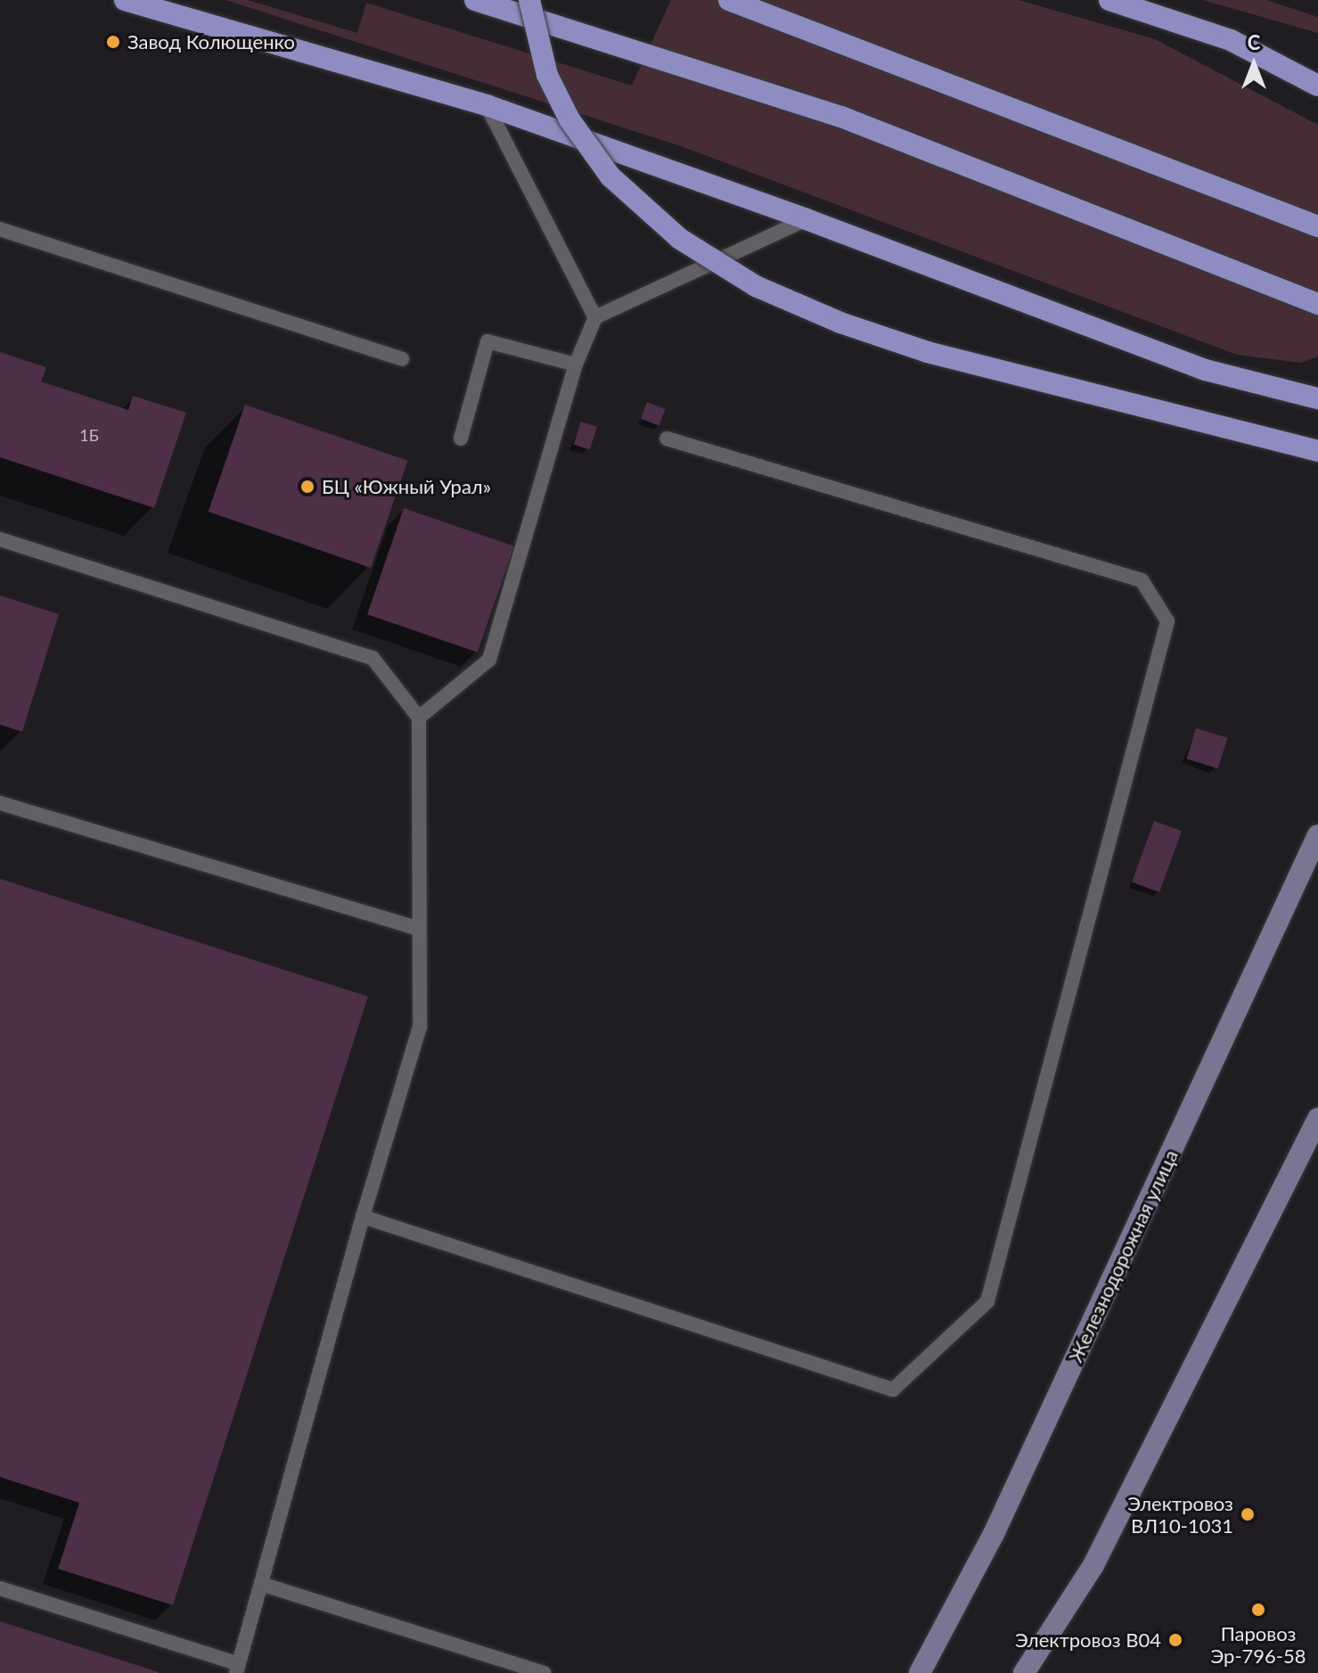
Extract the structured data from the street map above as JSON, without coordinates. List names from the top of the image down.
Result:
{
  "streets": {
    "main road": ["Железнодорожная улица"]
  },
  "places": [
    "Завод Колющенко",
    "БЦ «Южный Урал»",
    "Электровоз ВЛ10-1031",
    "Паровоз Эр-796-58",
    "Электровоз В04"
  ],
  "house_numbers": ["1Б"],
  "north": "top"
}
